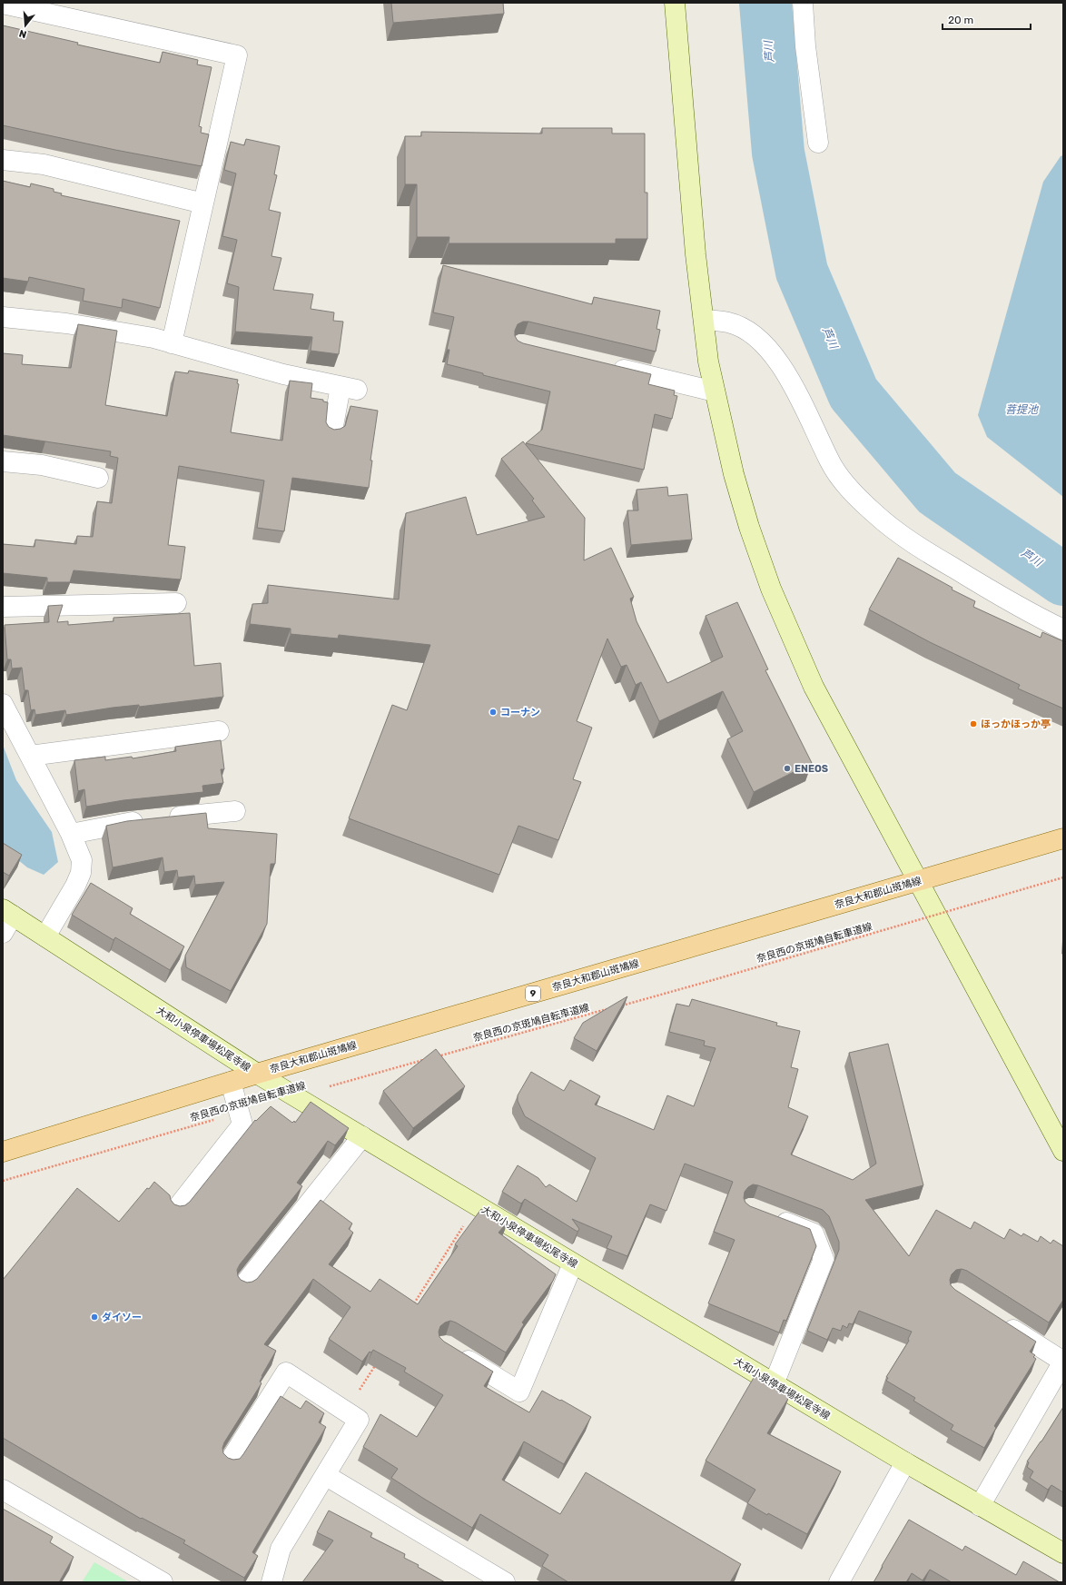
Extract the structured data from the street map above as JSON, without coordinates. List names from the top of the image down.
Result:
{
  "streets": {
    "main road": ["奈良大和郡山斑鳩線", "9", "大和小泉停車場松尾寺線"],
    "path": ["奈良西の京斑鳩自転車道線"]
  },
  "crossings": [
    ["奈良大和郡山斑鳩線", "大和小泉停車場松尾寺線"],
    ["奈良西の京斑鳩自転車道線", "大和小泉停車場松尾寺線"]
  ],
  "water": ["芦川", "菩提池"],
  "places": [
    "コーナン",
    "ほっかほっか亭",
    "ENEOS",
    "ダイソー"
  ],
  "scale_bar": "20 m",
  "north": "bottom"
}
